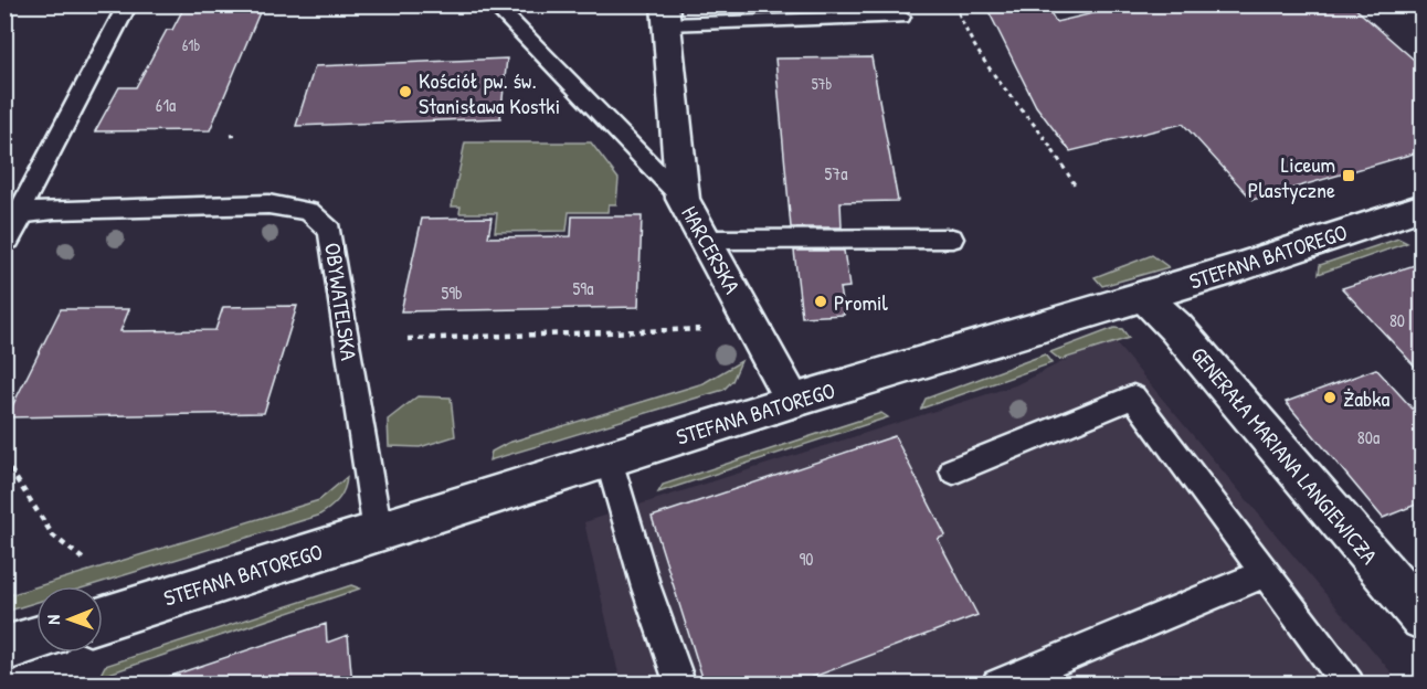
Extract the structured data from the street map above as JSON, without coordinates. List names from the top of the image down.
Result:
{
  "streets": {
    "street": ["HARCERSKA", "STEFANA BATOREGO", "GENERAŁA MARIANA LANGIEWICZA"],
    "lane": ["OBYWATELSKA"]
  },
  "crossings": [
    ["HARCERSKA", "STEFANA BATOREGO"],
    ["STEFANA BATOREGO", "OBYWATELSKA"],
    ["STEFANA BATOREGO", "GENERAŁA MARIANA LANGIEWICZA"]
  ],
  "places": {
    "other": ["Kościół pw. św. Stanisława Kostki", "Promil", "Żabka"],
    "transit": ["Liceum Plastyczne"]
  },
  "house_numbers": [
    "61b",
    "57b",
    "61a",
    "57a",
    "59a",
    "59b",
    "80",
    "80a",
    "90"
  ],
  "north": "left"
}
